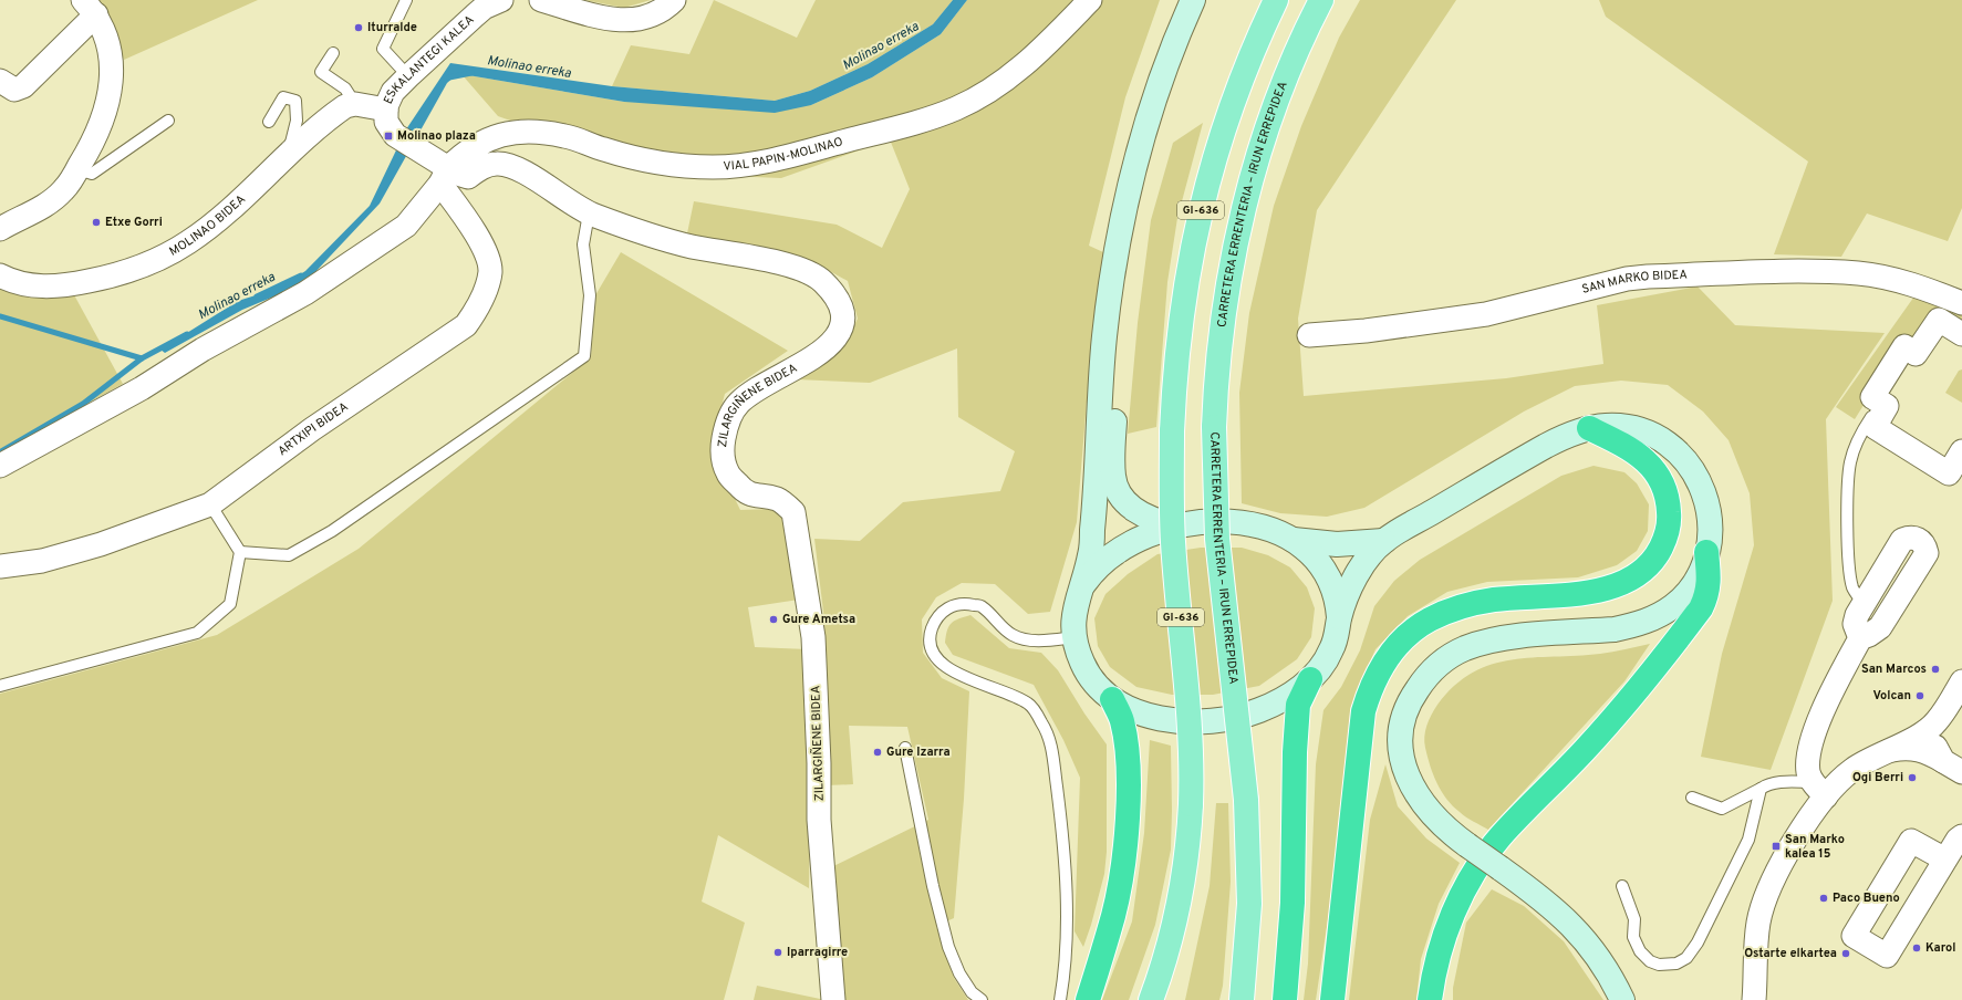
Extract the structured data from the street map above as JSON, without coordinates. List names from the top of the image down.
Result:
{
  "streets": {
    "main road": ["CARRETERA ERRENTERIA – IRUN ERREPIDEA", "GI-636"],
    "street": [
      "ESKALANTEGI KALEA",
      "VIAL PAPIN-MOLINAO",
      "MOLINAO BIDEA",
      "SAN MARKO BIDEA",
      "ZILARGIÑENE BIDEA",
      "ARTXIPI BIDEA"
    ]
  },
  "crossings": [
    ["ESKALANTEGI KALEA", "ARTXIPI BIDEA"],
    ["VIAL PAPIN-MOLINAO", "ZILARGIÑENE BIDEA"],
    ["VIAL PAPIN-MOLINAO", "ARTXIPI BIDEA"],
    ["ZILARGIÑENE BIDEA", "ARTXIPI BIDEA"]
  ],
  "water": ["Molinao erreka"],
  "places": {
    "other": [
      "Iturralde",
      "Etxe Gorri",
      "Gure Ametsa",
      "San Marcos",
      "Volcan",
      "Gure Izarra",
      "Ogi Berri",
      "Paco Bueno",
      "Karol",
      "Iparragirre",
      "Ostarte elkartea"
    ],
    "transit": ["Molinao plaza", "San Marko kalea 15"]
  }
}
